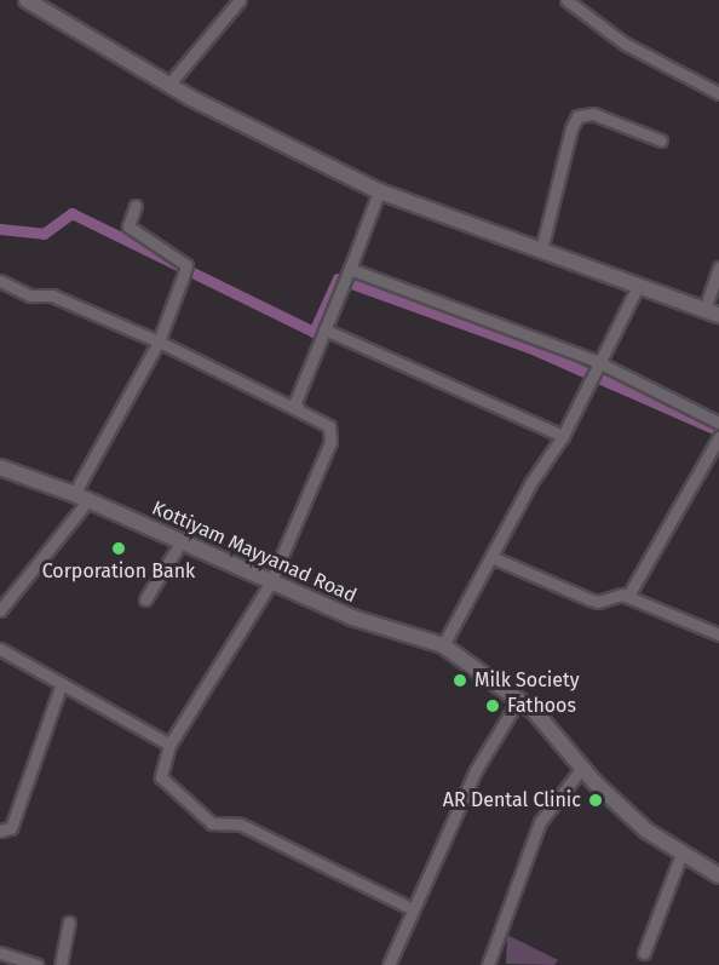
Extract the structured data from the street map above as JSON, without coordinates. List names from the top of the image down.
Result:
{
  "streets": {
    "main road": ["Kottiyam Mayyanad Road"]
  },
  "places": [
    "Corporation Bank",
    "Milk Society",
    "Fathoos",
    "AR Dental Clinic"
  ]
}
